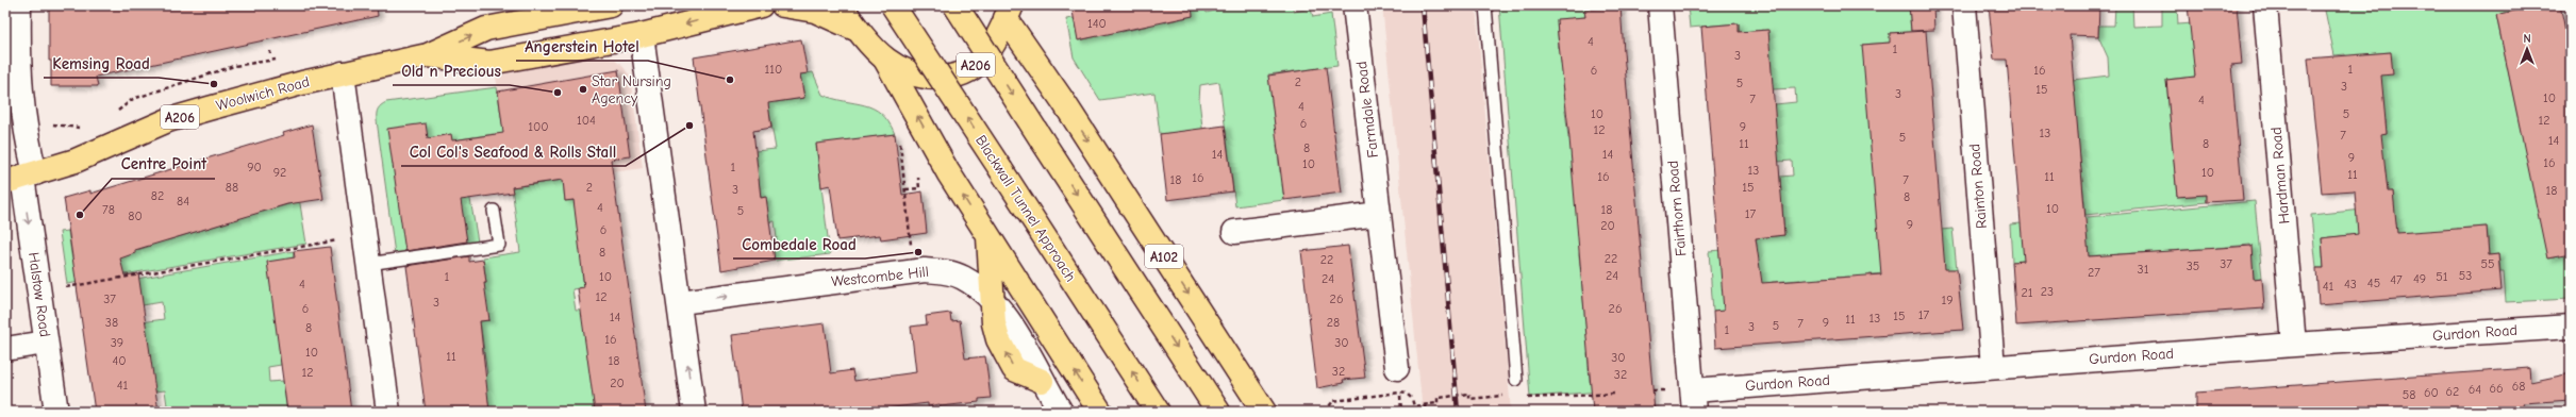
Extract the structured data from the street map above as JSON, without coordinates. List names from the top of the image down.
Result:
{
  "streets": {
    "main road": [
      "A206",
      "Woolwich Road",
      "Blackwall Tunnel Approach",
      "A102"
    ],
    "street": [
      "Farmdale Road",
      "Hardman Road",
      "Rainton Road",
      "Fairthorn Road",
      "Westcombe Hill",
      "Halstow Road",
      "Gurdon Road"
    ]
  },
  "crossings": [
    ["A206", "A102"],
    ["Woolwich Road", "Halstow Road"],
    ["Hardman Road", "Gurdon Road"],
    ["Rainton Road", "Gurdon Road"],
    ["Fairthorn Road", "Gurdon Road"]
  ],
  "one_way": ["Westcombe Hill", "Halstow Road"],
  "places": [
    "Angerstein Hotel",
    "Kemsing Road",
    "Star Nursing Agency",
    "Old n Precious",
    "Col Col's Seafood & Rolls Stall",
    "Centre Point",
    "Combedale Road"
  ],
  "house_numbers": [
    "140",
    "4",
    "1",
    "3",
    "110",
    "1",
    "6",
    "16",
    "2",
    "5",
    "3",
    "15",
    "3",
    "10",
    "7",
    "4",
    "4",
    "10",
    "5",
    "104",
    "12",
    "6",
    "100",
    "9",
    "12",
    "13",
    "7",
    "5",
    "14",
    "11",
    "8",
    "8",
    "14",
    "14",
    "9",
    "16",
    "10",
    "90",
    "1",
    "13",
    "92",
    "10",
    "11",
    "16",
    "11",
    "16",
    "18",
    "7",
    "88",
    "2",
    "15",
    "3",
    "18",
    "82",
    "8",
    "84",
    "4",
    "10",
    "78",
    "18",
    "5",
    "17",
    "80",
    "9",
    "20",
    "6",
    "8",
    "22",
    "22",
    "37",
    "55",
    "35",
    "31",
    "27",
    "24",
    "53",
    "1",
    "10",
    "51",
    "24",
    "49",
    "47",
    "45",
    "4",
    "43",
    "41",
    "23",
    "21",
    "12",
    "37",
    "26",
    "19",
    "3",
    "6",
    "26",
    "17",
    "15",
    "14",
    "13",
    "11",
    "38",
    "28",
    "9",
    "7",
    "5",
    "3",
    "8",
    "1",
    "16",
    "39",
    "30",
    "10",
    "11",
    "30",
    "40",
    "18",
    "32",
    "12",
    "32",
    "20",
    "41",
    "68",
    "66",
    "64",
    "62",
    "60",
    "58"
  ],
  "north": "top"
}
